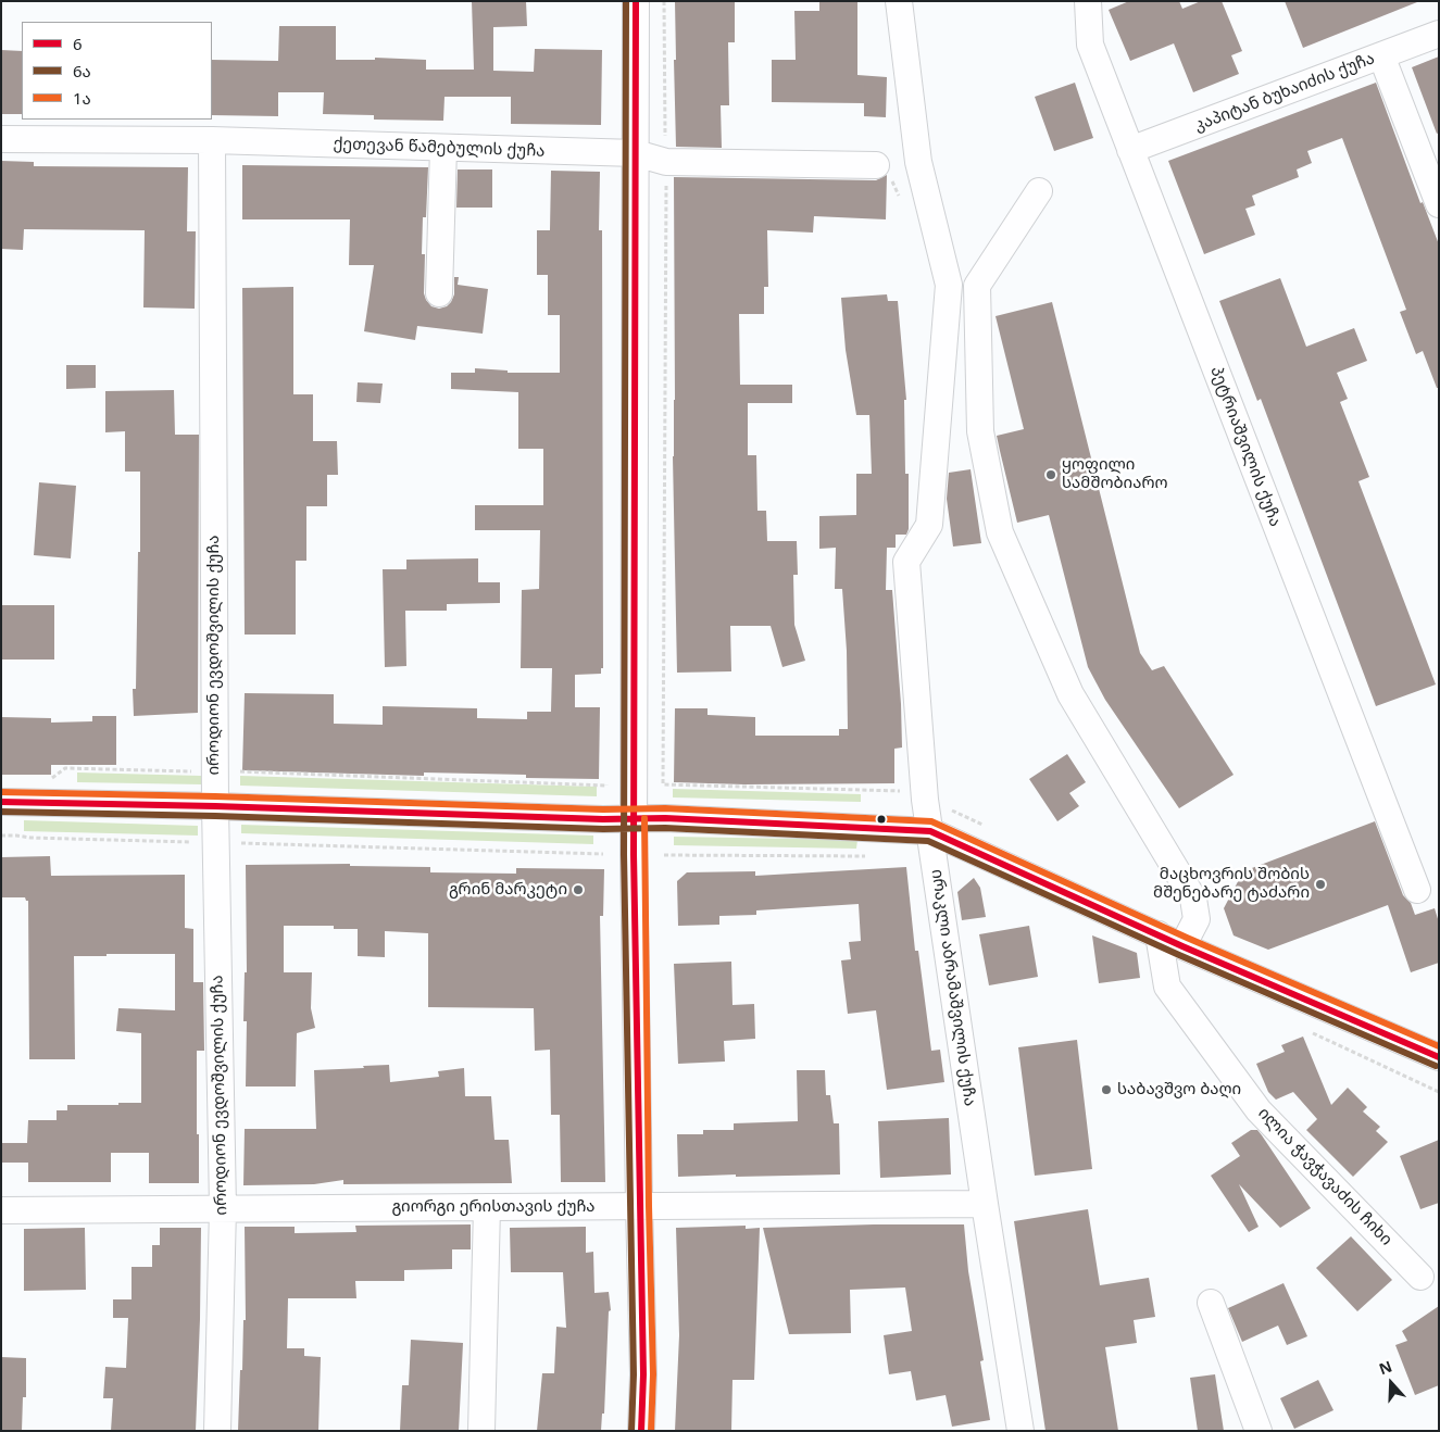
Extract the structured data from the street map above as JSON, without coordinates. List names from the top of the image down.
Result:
{
  "streets": {
    "street": [
      "კაპიტან ბუხაიძის ქუჩა",
      "ქეთევან წამებულის ქუჩა",
      "პეტრიაშვილის ქუჩა",
      "იროდიონ ევდოშვილის ქუჩა",
      "ირაკლი აბრამაშვილის ქუჩა",
      "ილია ჭავჭავაძის ჩიხი",
      "გიორგი ერისთავის ქუჩა"
    ]
  },
  "crossings": [
    ["კაპიტან ბუხაიძის ქუჩა", "პეტრიაშვილის ქუჩა"],
    ["ქეთევან წამებულის ქუჩა", "იროდიონ ევდოშვილის ქუჩა"],
    ["იროდიონ ევდოშვილის ქუჩა", "გიორგი ერისთავის ქუჩა"],
    ["ირაკლი აბრამაშვილის ქუჩა", "გიორგი ერისთავის ქუჩა"]
  ],
  "places": [
    "ყოფილი სამშობიარო",
    "მაცხოვრის შობის მშენებარე ტაძარი",
    "გრინ მარკეტი",
    "საბავშვო ბაღი"
  ],
  "lines": ["transit line 6", "transit line 6ა", "transit line 1ა"],
  "legend": ["6", "6ა", "1ა"],
  "north": "top"
}
